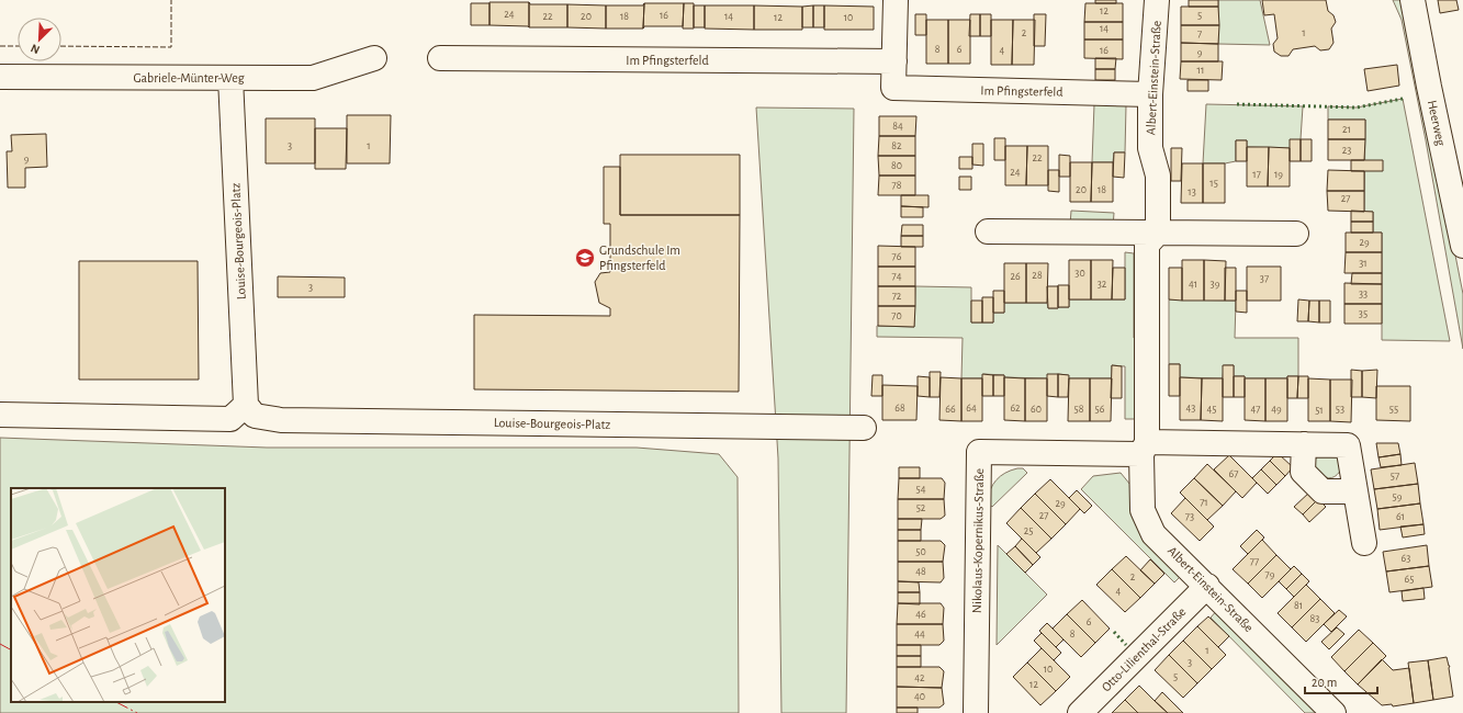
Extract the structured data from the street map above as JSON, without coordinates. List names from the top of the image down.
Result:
{
  "streets": {
    "street": [
      "Im Pfingsterfeld",
      "Gabriele-Münter-Weg",
      "Albert-Einstein-Straße",
      "Heerweg",
      "Louise-Bourgeois-Platz",
      "Nikolaus-Kopernikus-Straße",
      "Otto-Lilienthal-Straße"
    ]
  },
  "crossings": [
    ["Im Pfingsterfeld", "Albert-Einstein-Straße"],
    ["Gabriele-Münter-Weg", "Louise-Bourgeois-Platz"],
    ["Albert-Einstein-Straße", "Nikolaus-Kopernikus-Straße"],
    ["Albert-Einstein-Straße", "Otto-Lilienthal-Straße"]
  ],
  "places": {
    "school or university": ["Grundschule Im Pfingsterfeld"]
  },
  "house_numbers": [
    "12",
    "24",
    "16",
    "5",
    "22",
    "20",
    "18",
    "14",
    "12",
    "10",
    "14",
    "2",
    "1",
    "7",
    "8",
    "6",
    "4",
    "16",
    "9",
    "11",
    "84",
    "21",
    "3",
    "1",
    "82",
    "23",
    "22",
    "9",
    "80",
    "24",
    "17",
    "19",
    "15",
    "78",
    "20",
    "18",
    "13",
    "27",
    "29",
    "76",
    "31",
    "30",
    "28",
    "74",
    "26",
    "37",
    "32",
    "41",
    "39",
    "3",
    "33",
    "72",
    "35",
    "70",
    "68",
    "64",
    "62",
    "43",
    "66",
    "60",
    "58",
    "56",
    "45",
    "47",
    "49",
    "53",
    "55",
    "51",
    "67",
    "57",
    "54",
    "59",
    "71",
    "29",
    "52",
    "27",
    "73",
    "61",
    "25",
    "50",
    "63",
    "77",
    "48",
    "79",
    "2",
    "65",
    "4",
    "81",
    "46",
    "83",
    "6",
    "44",
    "8",
    "1",
    "3",
    "10",
    "5",
    "42",
    "12",
    "40"
  ],
  "scale_bar": "20 m",
  "north": "bottom left"
}
